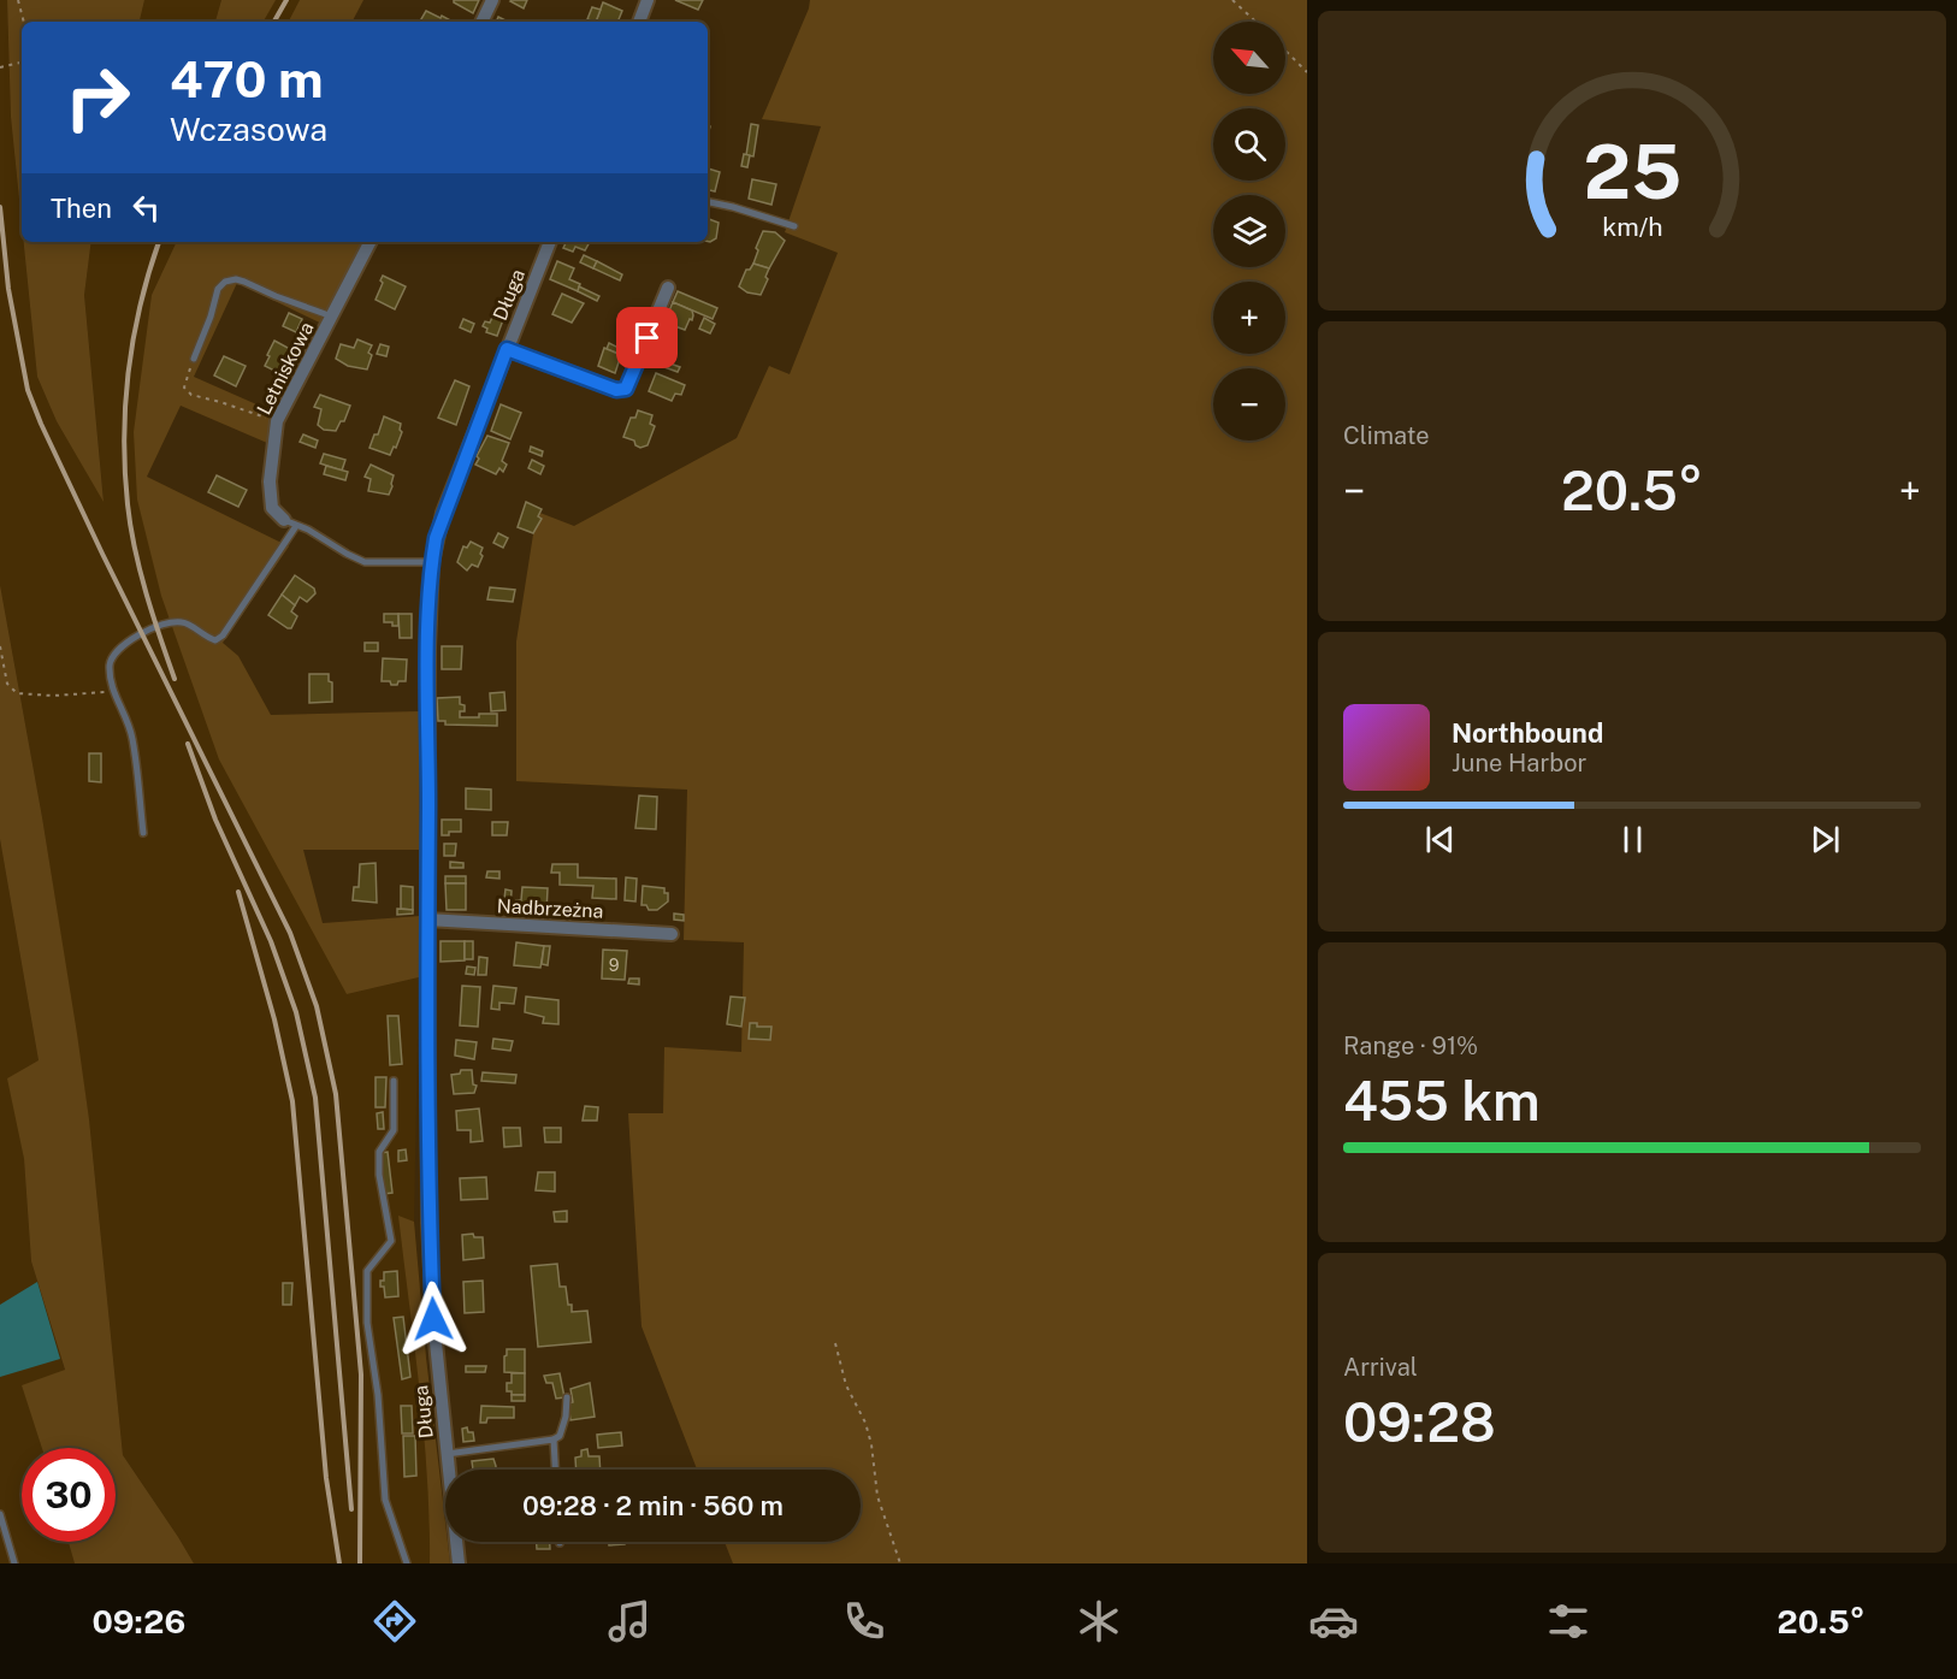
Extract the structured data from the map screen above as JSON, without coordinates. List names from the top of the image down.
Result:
{
  "streets": {
    "street": ["Długa", "Letniskowa", "Nadbrzeżna"]
  },
  "crossings": [
    ["Długa", "Nadbrzeżna"]
  ],
  "house_numbers": ["9"],
  "north": "top left",
  "page": {
    "map_buttons": ["+", "−"],
    "turn": ["470 m", "Wczasowa"],
    "then": "Then",
    "tile": [
      "Climate",
      ["Range · 91%", "455 km"],
      ["Arrival", "09:28"]
    ],
    "heat": ["−", "20.5°", "+"],
    "song": ["Northbound", "June Harbor"],
    "limit": "30",
    "trip": "09:28 · 2 min · 560 m",
    "tabs": ["09:26", "20.5°"],
    "gauge": ["25", "km/h"]
  }
}
